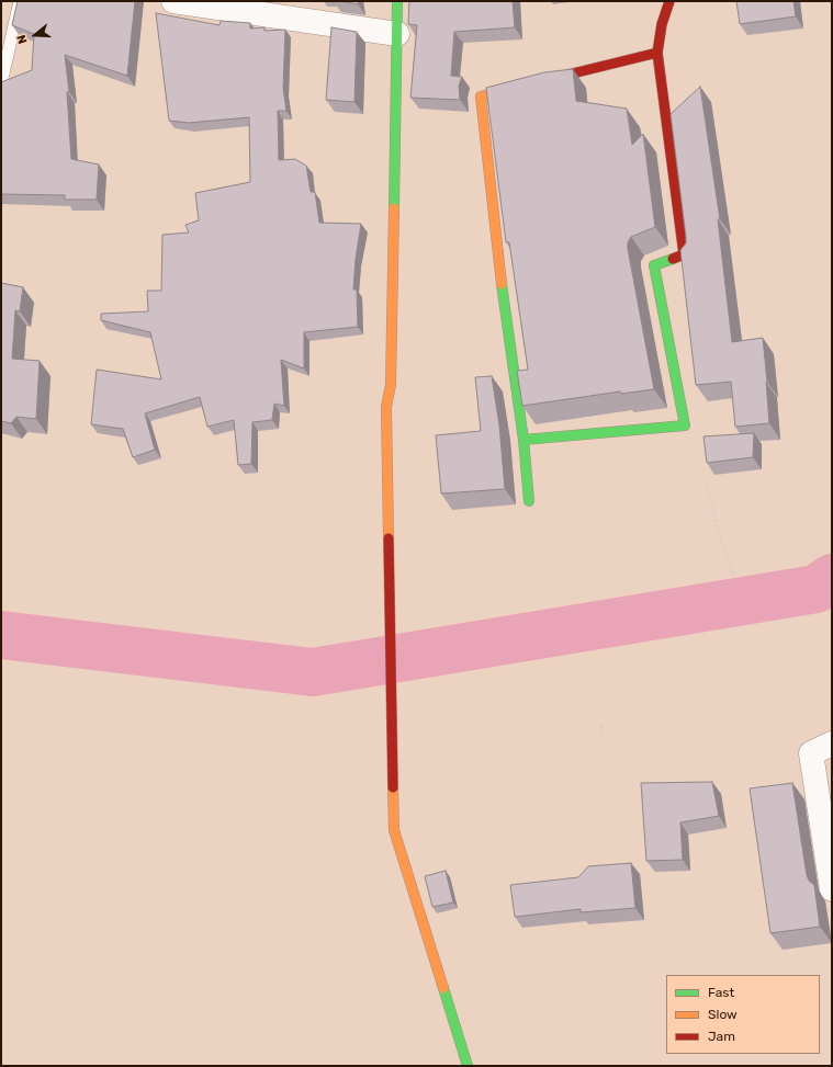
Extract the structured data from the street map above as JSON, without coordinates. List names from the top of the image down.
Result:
{
  "legend": ["Fast", "Slow", "Jam"],
  "north": "left"
}
